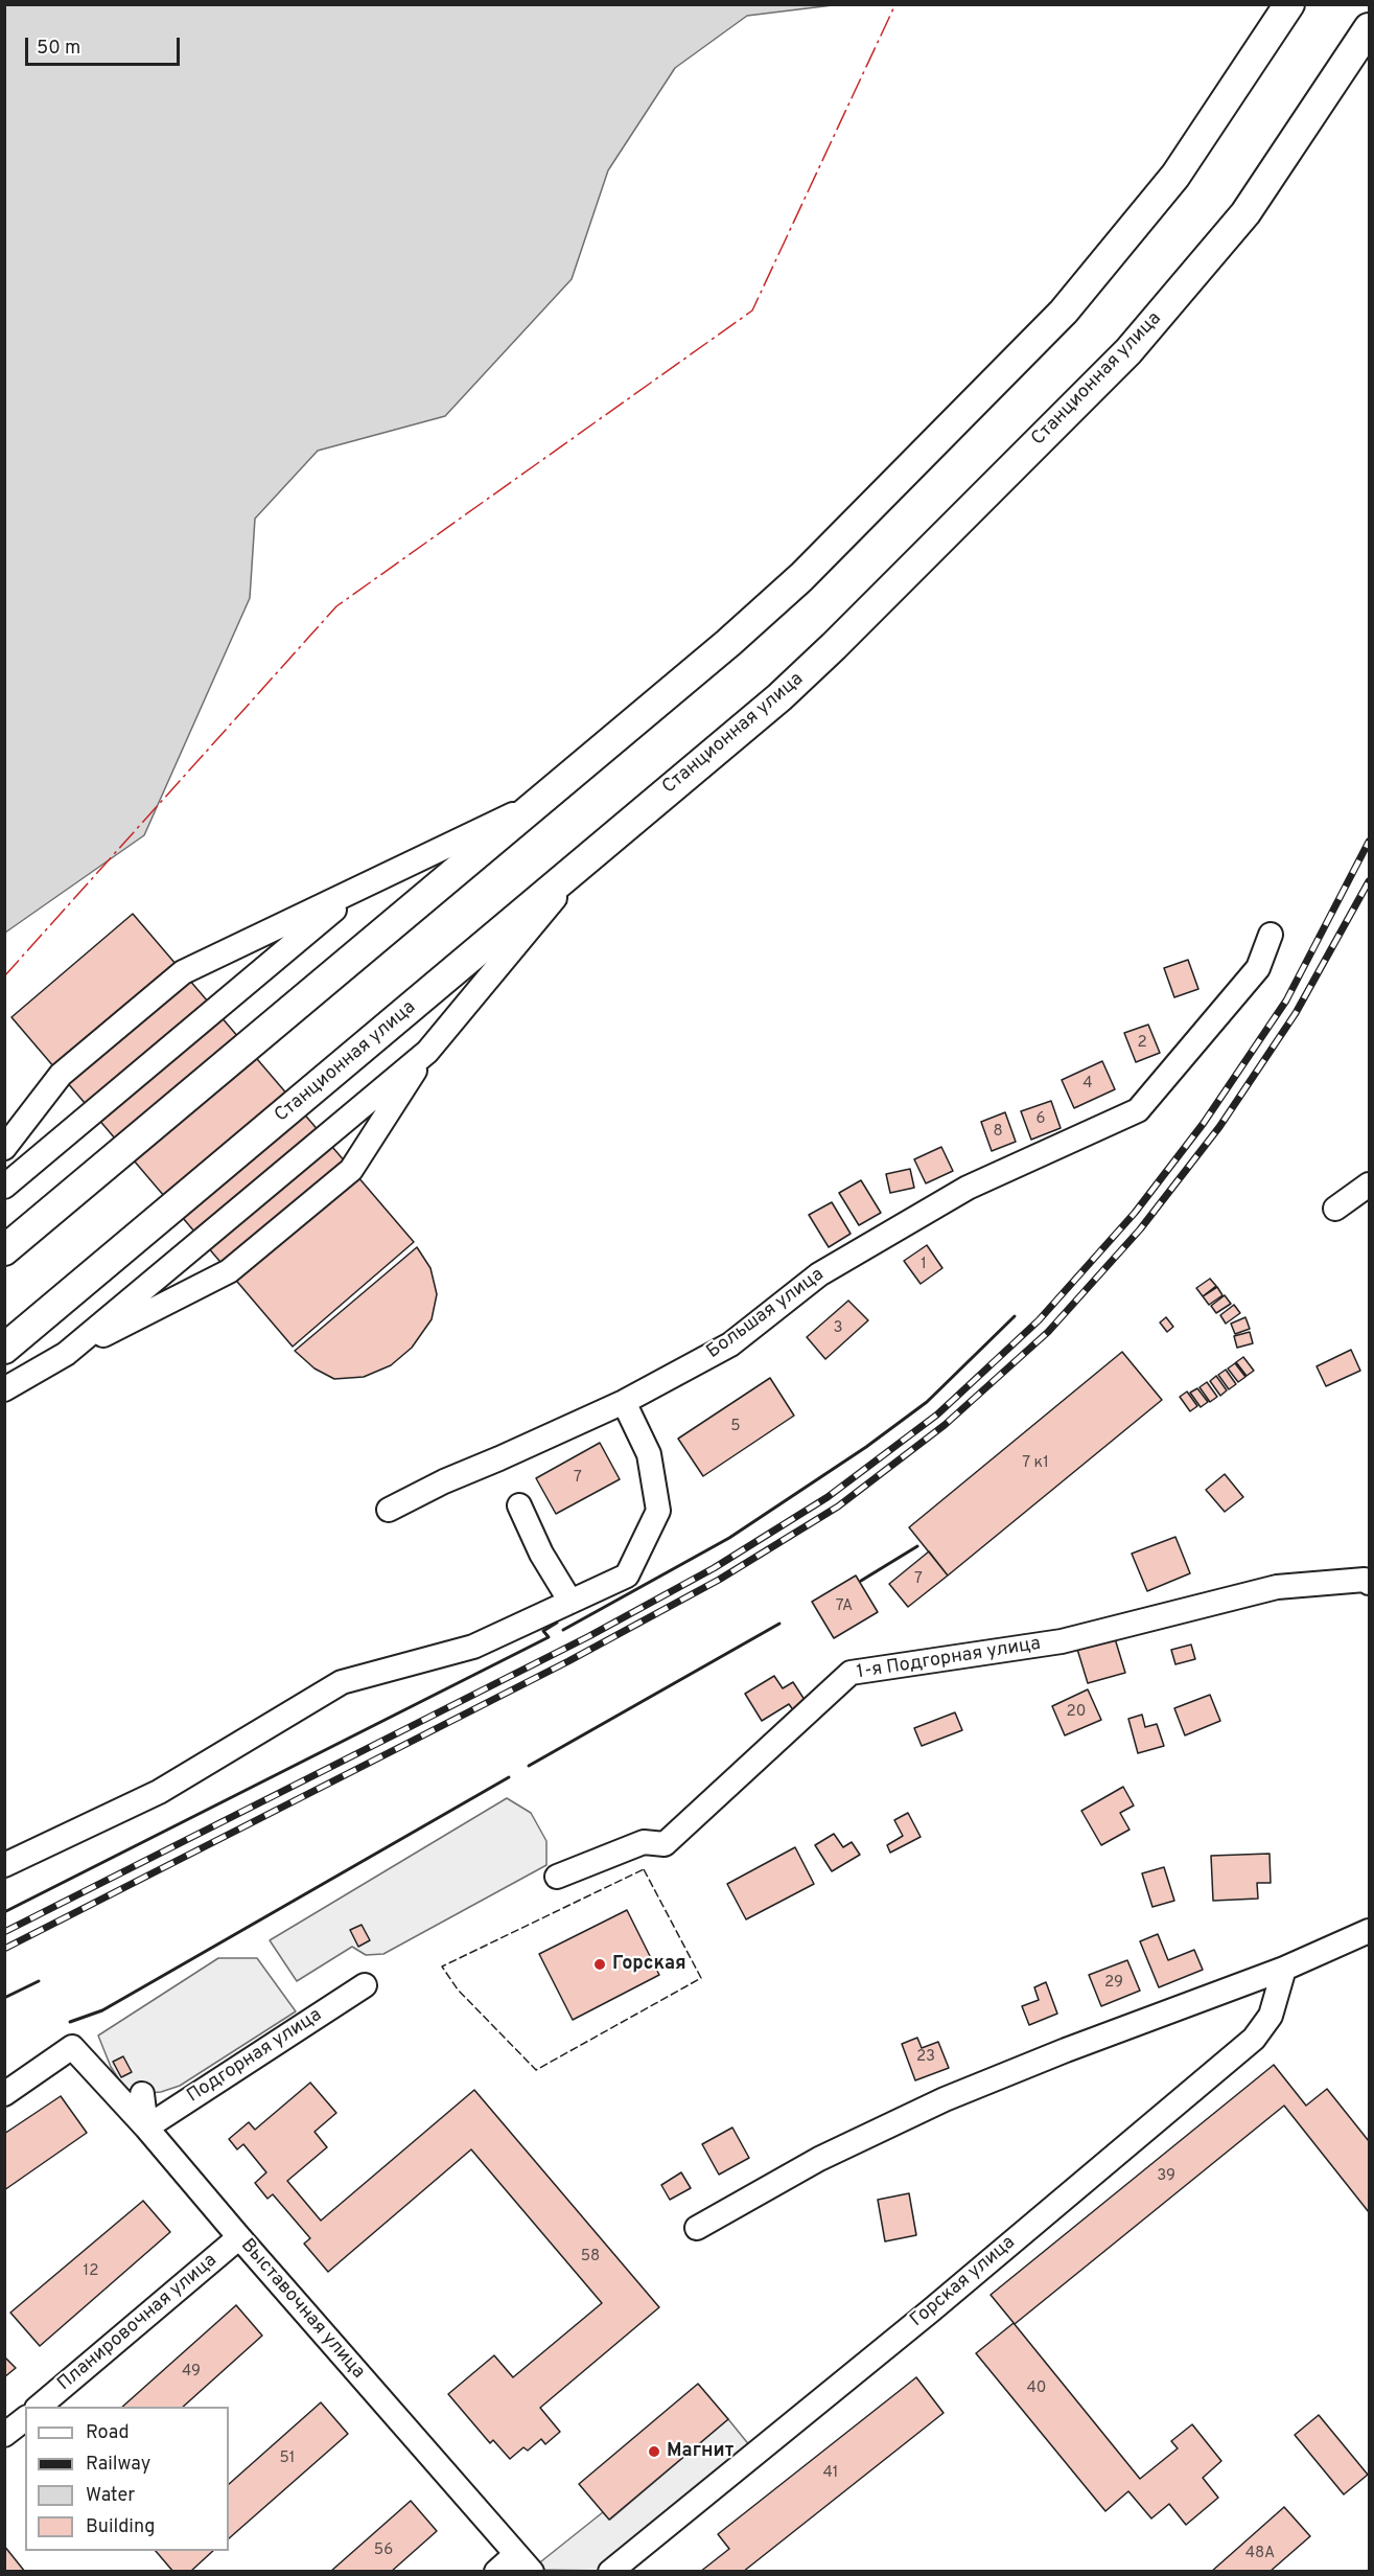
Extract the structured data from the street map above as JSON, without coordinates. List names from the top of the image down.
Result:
{
  "streets": {
    "main road": ["Станционная улица"],
    "street": [
      "Большая улица",
      "1-я Подгорная улица",
      "Подгорная улица",
      "Горская улица",
      "Выставочная улица",
      "Планировочная улица"
    ]
  },
  "crossings": [
    ["Подгорная улица", "Выставочная улица"],
    ["Выставочная улица", "Планировочная улица"]
  ],
  "places": ["Горская", "Магнит"],
  "house_numbers": [
    "2",
    "4",
    "6",
    "8",
    "1",
    "3",
    "5",
    "7 к1",
    "7",
    "7",
    "7А",
    "20",
    "29",
    "23",
    "39",
    "58",
    "12",
    "49",
    "40",
    "51",
    "41",
    "56",
    "48А"
  ],
  "legend": [
    "Road",
    "Railway",
    "Water",
    "Building"
  ],
  "scale_bar": "50 m"
}
